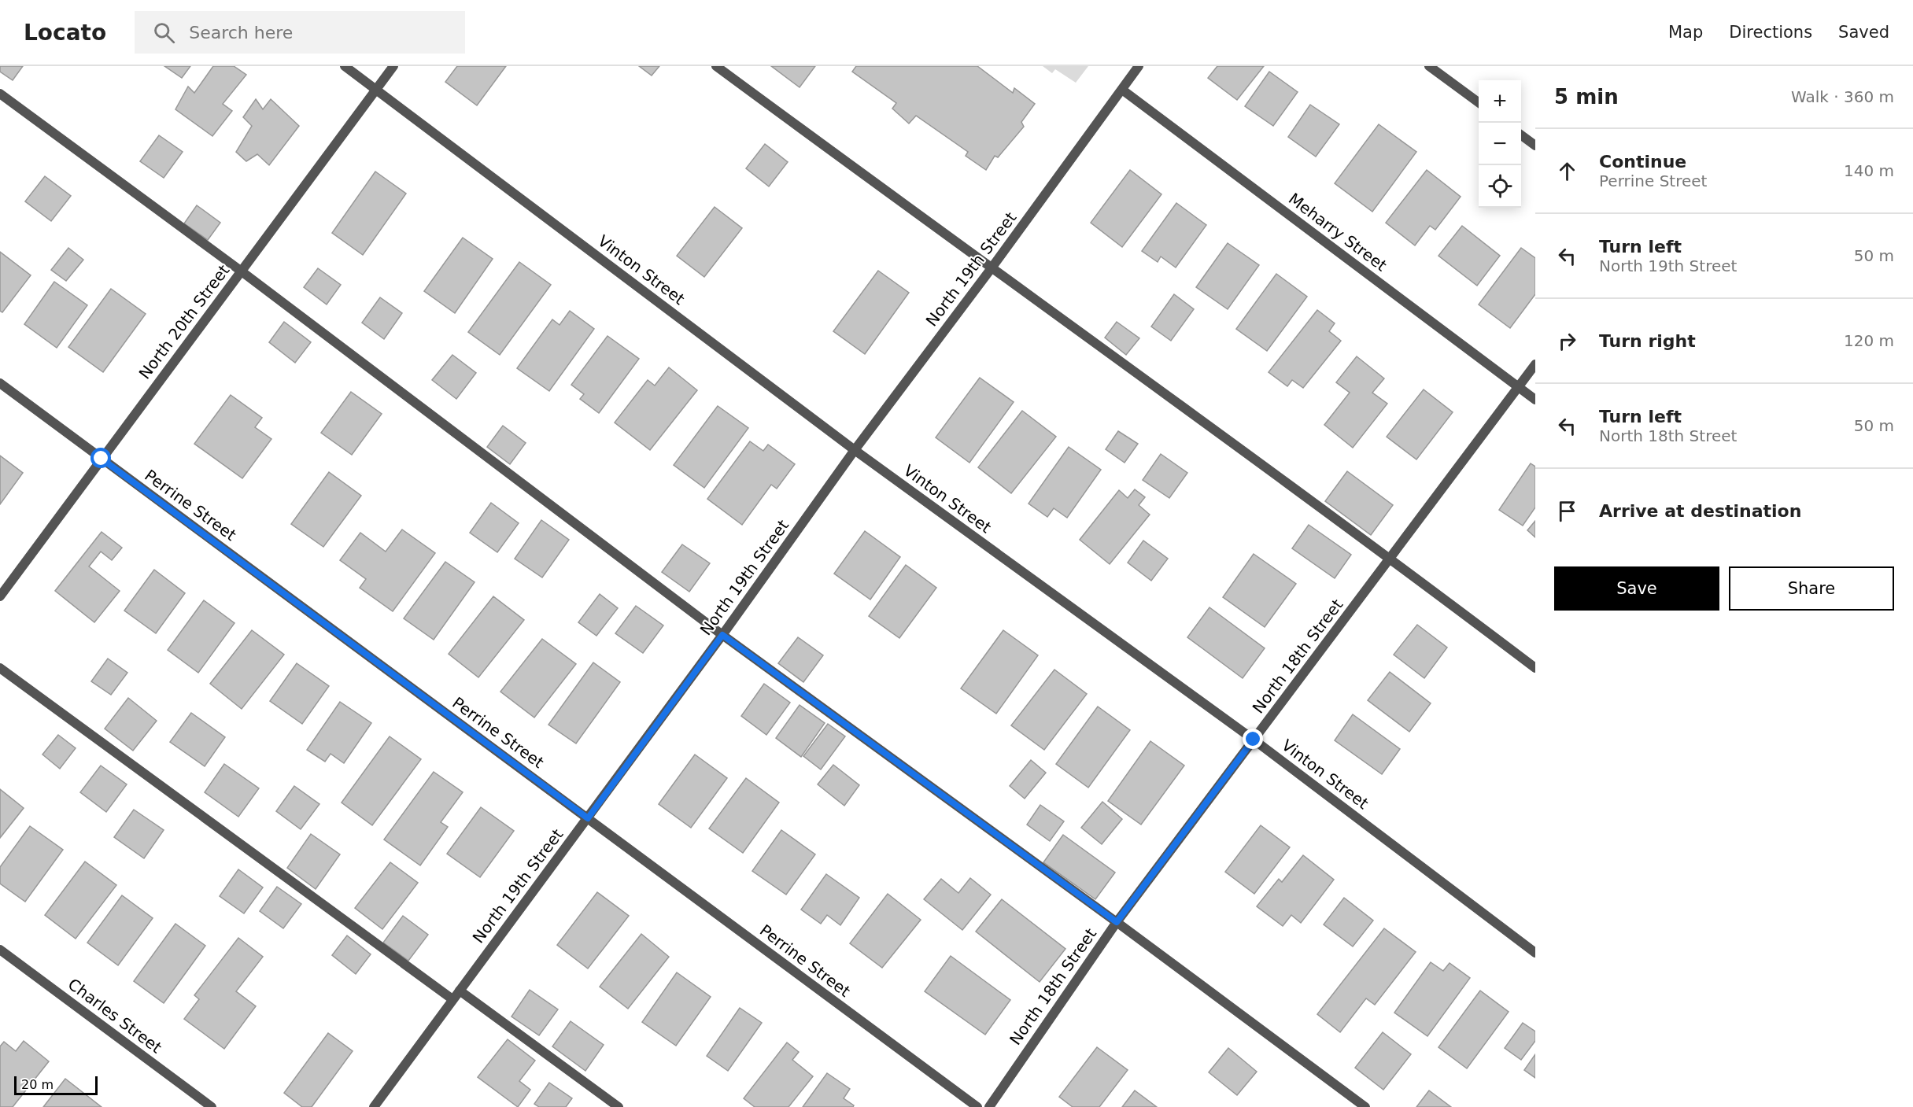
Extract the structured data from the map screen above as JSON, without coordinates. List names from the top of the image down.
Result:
{
  "streets": {
    "street": [
      "Meharry Street",
      "North 19th Street",
      "Vinton Street",
      "North 20th Street",
      "Perrine Street",
      "North 18th Street",
      "Charles Street"
    ]
  },
  "crossings": [
    ["Meharry Street", "North 19th Street"],
    ["Meharry Street", "North 18th Street"],
    ["North 19th Street", "Vinton Street"],
    ["North 19th Street", "Perrine Street"],
    ["Vinton Street", "North 20th Street"],
    ["Vinton Street", "North 18th Street"],
    ["North 20th Street", "Perrine Street"]
  ],
  "scale_bar": "20 m",
  "page": {
    "header": "Locato",
    "search": "Search here",
    "nav": ["Map", "Directions", "Saved"],
    "heading": ["5 min", "Walk · 360 m"],
    "map_buttons": ["+", "−"],
    "list": [
      ["Continue", "Perrine Street", "140 m"],
      ["Turn left", "North 19th Street", "50 m"],
      ["Turn right", "120 m"],
      ["Turn left", "North 18th Street", "50 m"],
      "Arrive at destination"
    ],
    "buttons": ["Save", "Share"],
    "scale": "20 m"
  }
}
